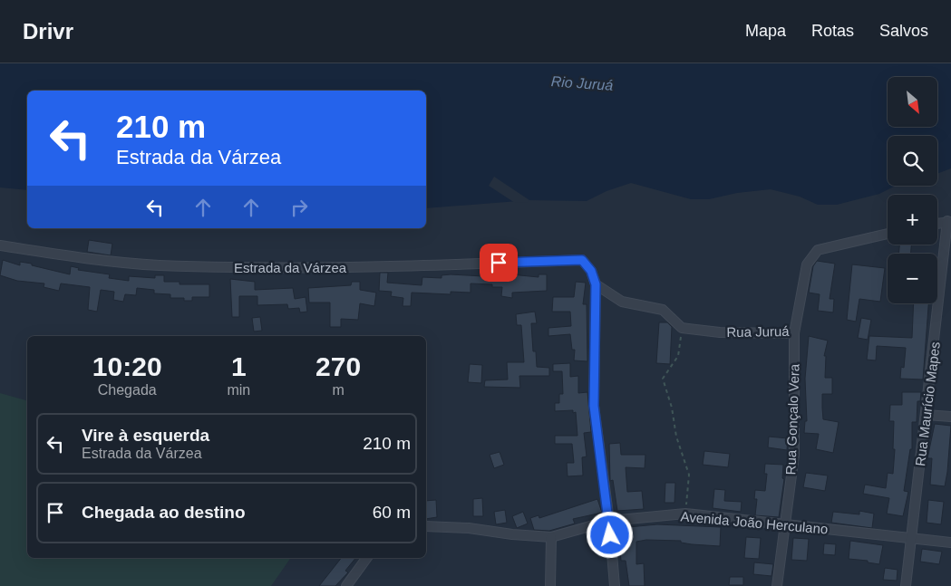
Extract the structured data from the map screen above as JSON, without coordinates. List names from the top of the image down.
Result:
{
  "streets": {
    "street": [
      "Estrada da Várzea",
      "Rua Juruá",
      "Rua Maurício Mapes",
      "Rua Gonçalo Vera",
      "Avenida João Herculano"
    ]
  },
  "crossings": [
    ["Rua Juruá", "Rua Gonçalo Vera"],
    ["Rua Maurício Mapes", "Avenida João Herculano"],
    ["Rua Gonçalo Vera", "Avenida João Herculano"]
  ],
  "water": ["Rio Juruá"],
  "north": "bottom right",
  "page": {
    "header": "Drivr",
    "nav": ["Mapa", "Rotas", "Salvos"],
    "map_buttons": ["+", "−"],
    "turn": ["210 m", "Estrada da Várzea"],
    "eta": [
      "10:20",
      "Chegada",
      "1",
      "min",
      "270",
      "m"
    ],
    "list": [
      {
        "name": "Vire à esquerda",
        "note": "Estrada da Várzea",
        "value": "210 m"
      },
      {
        "name": "Chegada ao destino",
        "value": "60 m"
      }
    ]
  }
}
